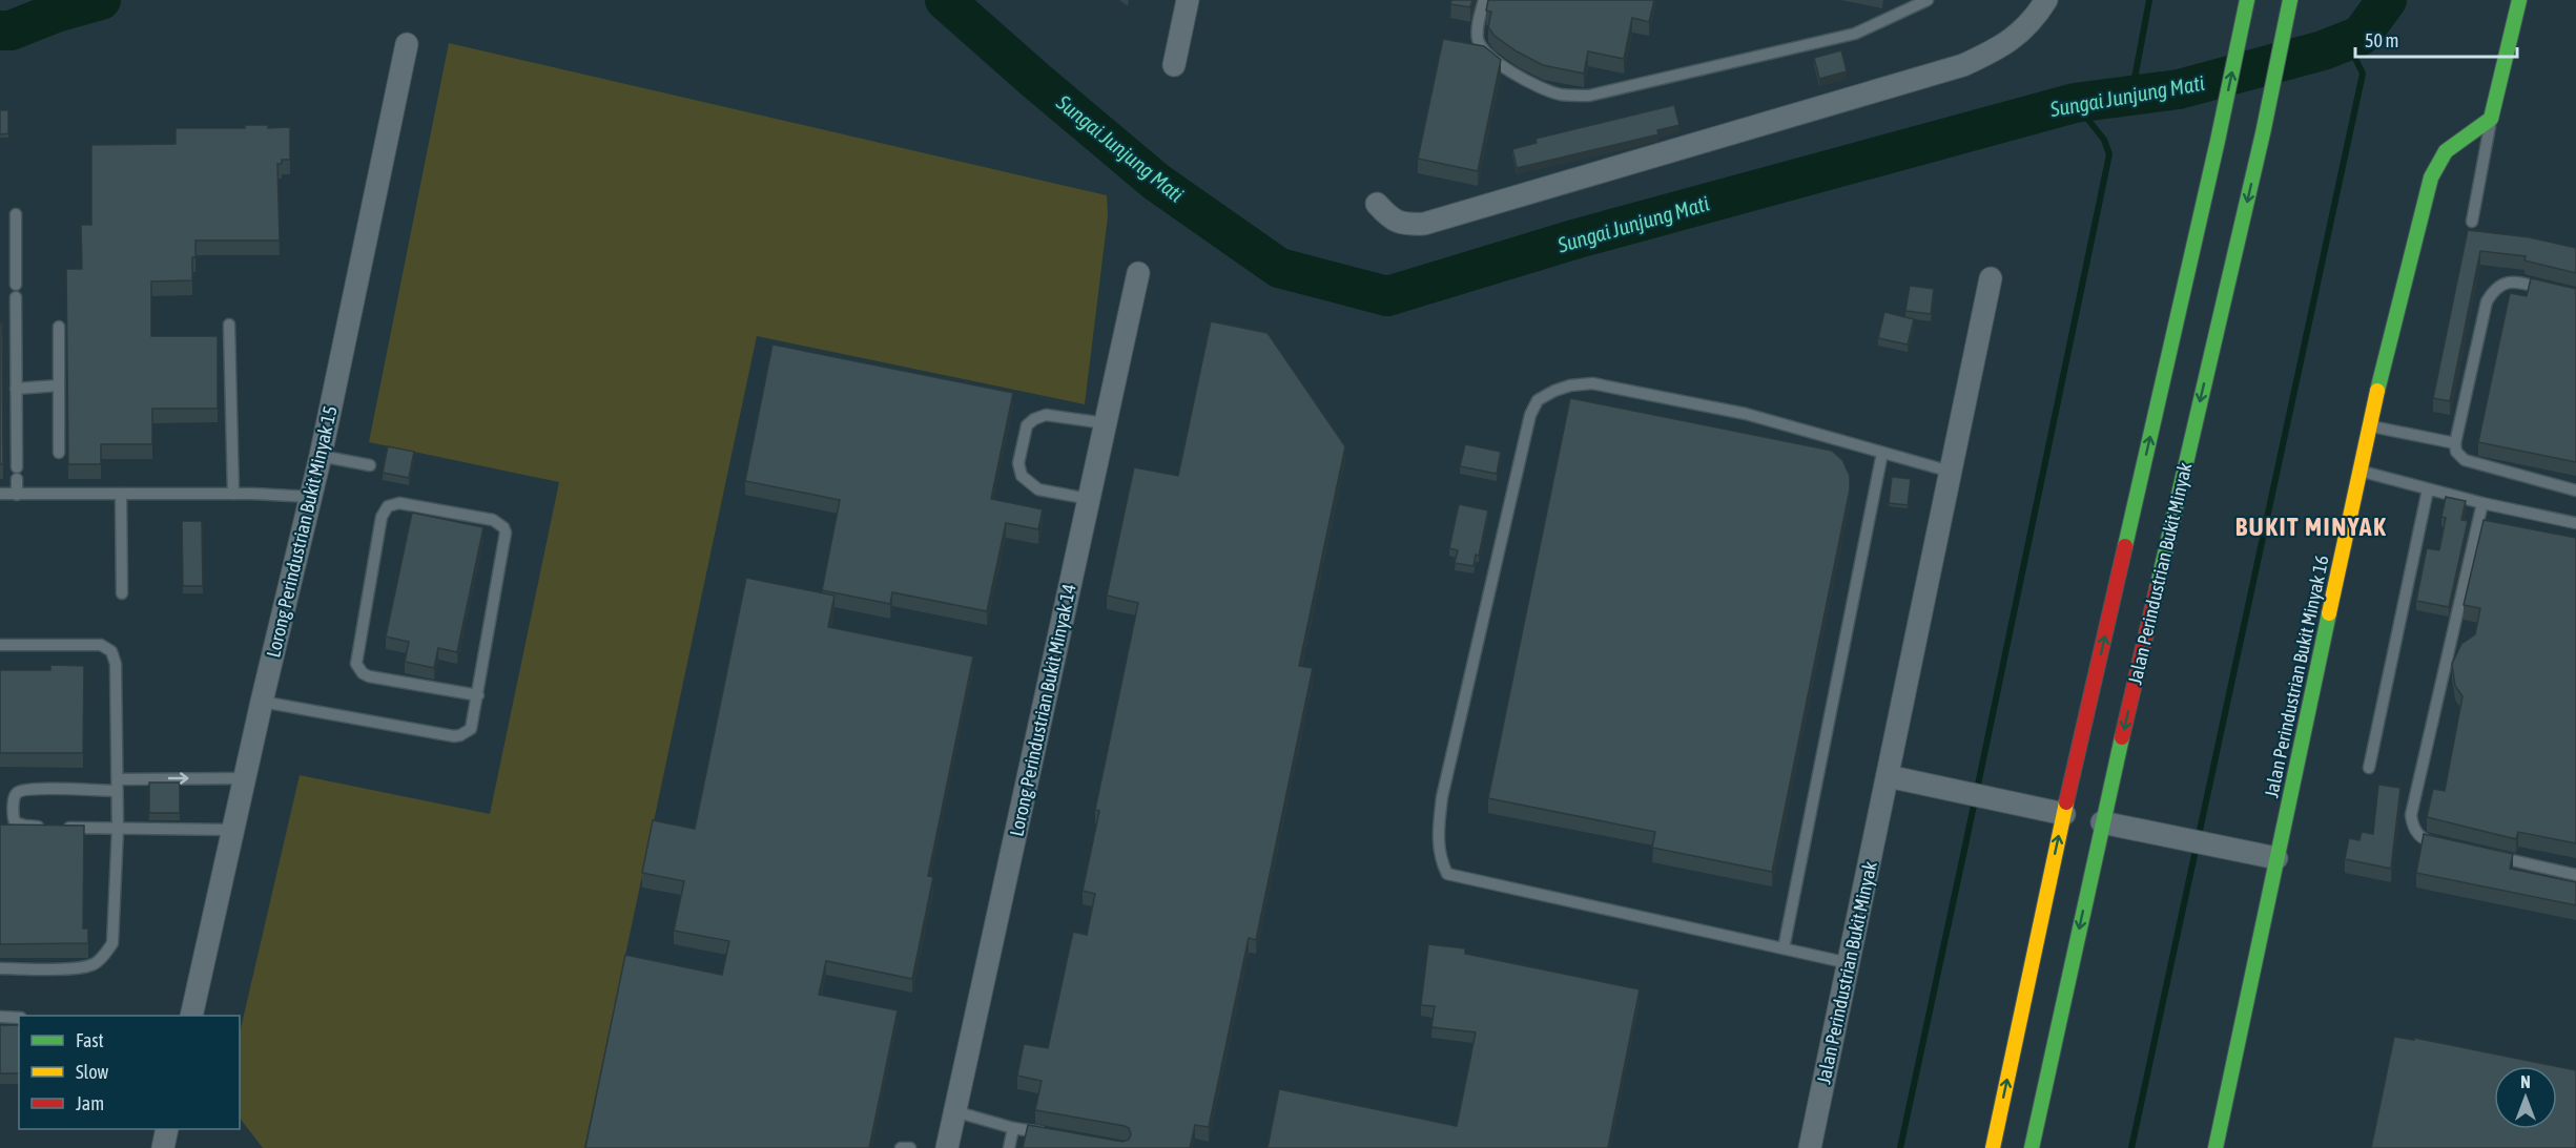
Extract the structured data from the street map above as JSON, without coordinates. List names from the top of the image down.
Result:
{
  "streets": {
    "main road": ["Jalan Perindustrian Bukit Minyak", "Jalan Perindustrian Bukit Minyak 16"],
    "street": ["Lorong Perindustrian Bukit Minyak 15", "Lorong Perindustrian Bukit Minyak 14"]
  },
  "districts": ["BUKIT MINYAK"],
  "water": ["Sungai Junjung Mati"],
  "legend": ["Fast", "Slow", "Jam"],
  "scale_bar": "50 m",
  "north": "top"
}
